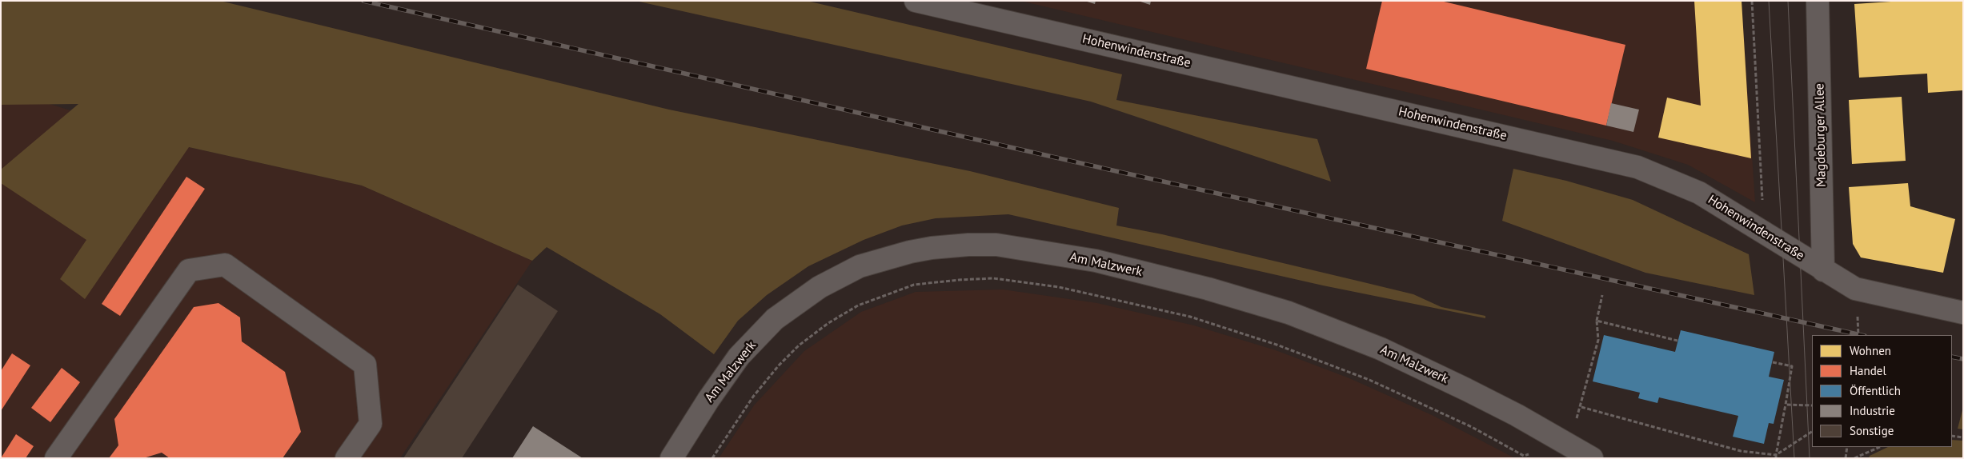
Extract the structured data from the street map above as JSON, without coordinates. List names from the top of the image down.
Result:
{
  "streets": {
    "street": ["Hohenwindenstraße", "Magdeburger Allee", "Am Malzwerk"]
  },
  "crossings": [
    ["Hohenwindenstraße", "Magdeburger Allee"]
  ],
  "legend": [
    "Wohnen",
    "Handel",
    "Öffentlich",
    "Industrie",
    "Sonstige"
  ]
}
